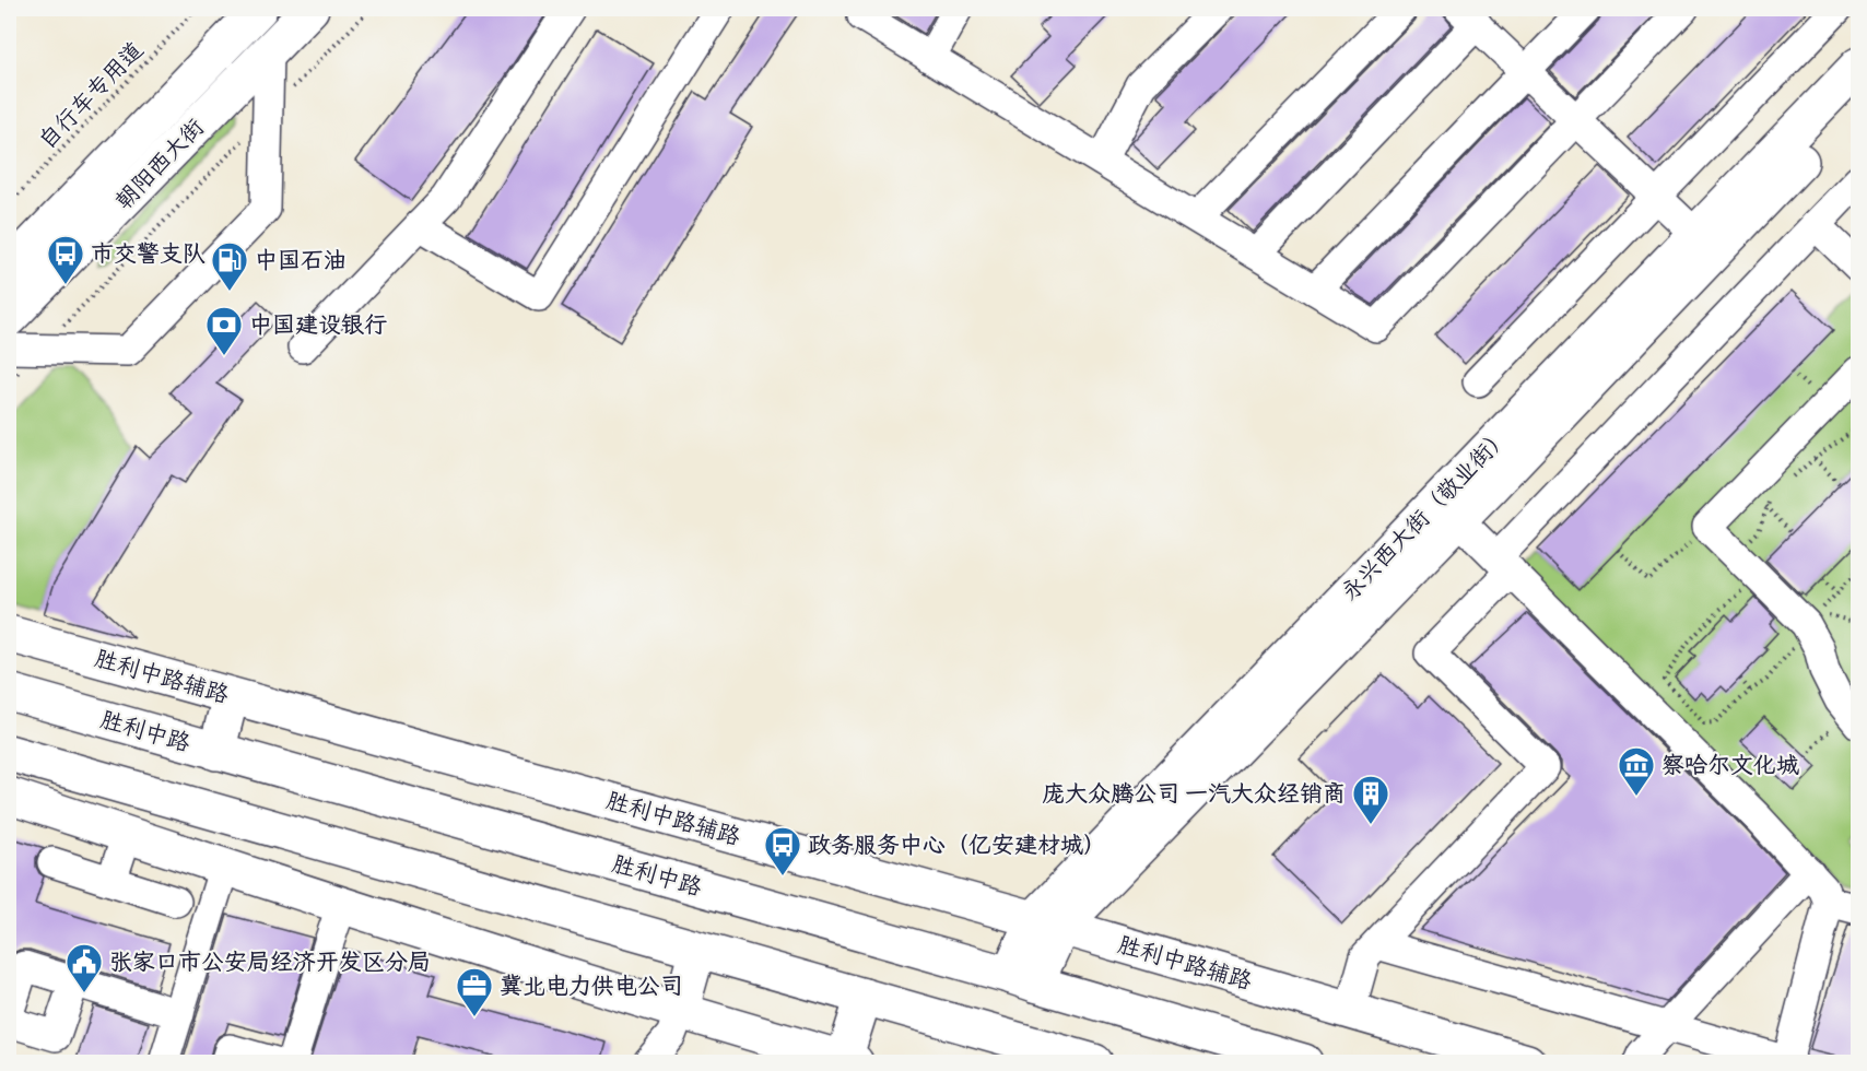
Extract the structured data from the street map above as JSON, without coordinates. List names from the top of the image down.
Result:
{
  "streets": {
    "main road": [
      "朝阳西大街",
      "永兴西大街（敬业街）",
      "胜利中路辅路",
      "胜利中路"
    ],
    "path": ["自行车专用道"]
  },
  "crossings": [
    ["永兴西大街（敬业街）", "胜利中路辅路"],
    ["永兴西大街（敬业街）", "胜利中路"]
  ],
  "places": {
    "bus stop": ["市交警支队", "政务服务中心（亿安建材城）"],
    "fuel station": ["中国石油"],
    "bank": ["中国建设银行"],
    "museum": ["察哈尔文化城"],
    "building": ["庞大众腾公司 一汽大众经销商"],
    "public building": ["张家口市公安局经济开发区分局"],
    "office": ["冀北电力供电公司"]
  }
}
